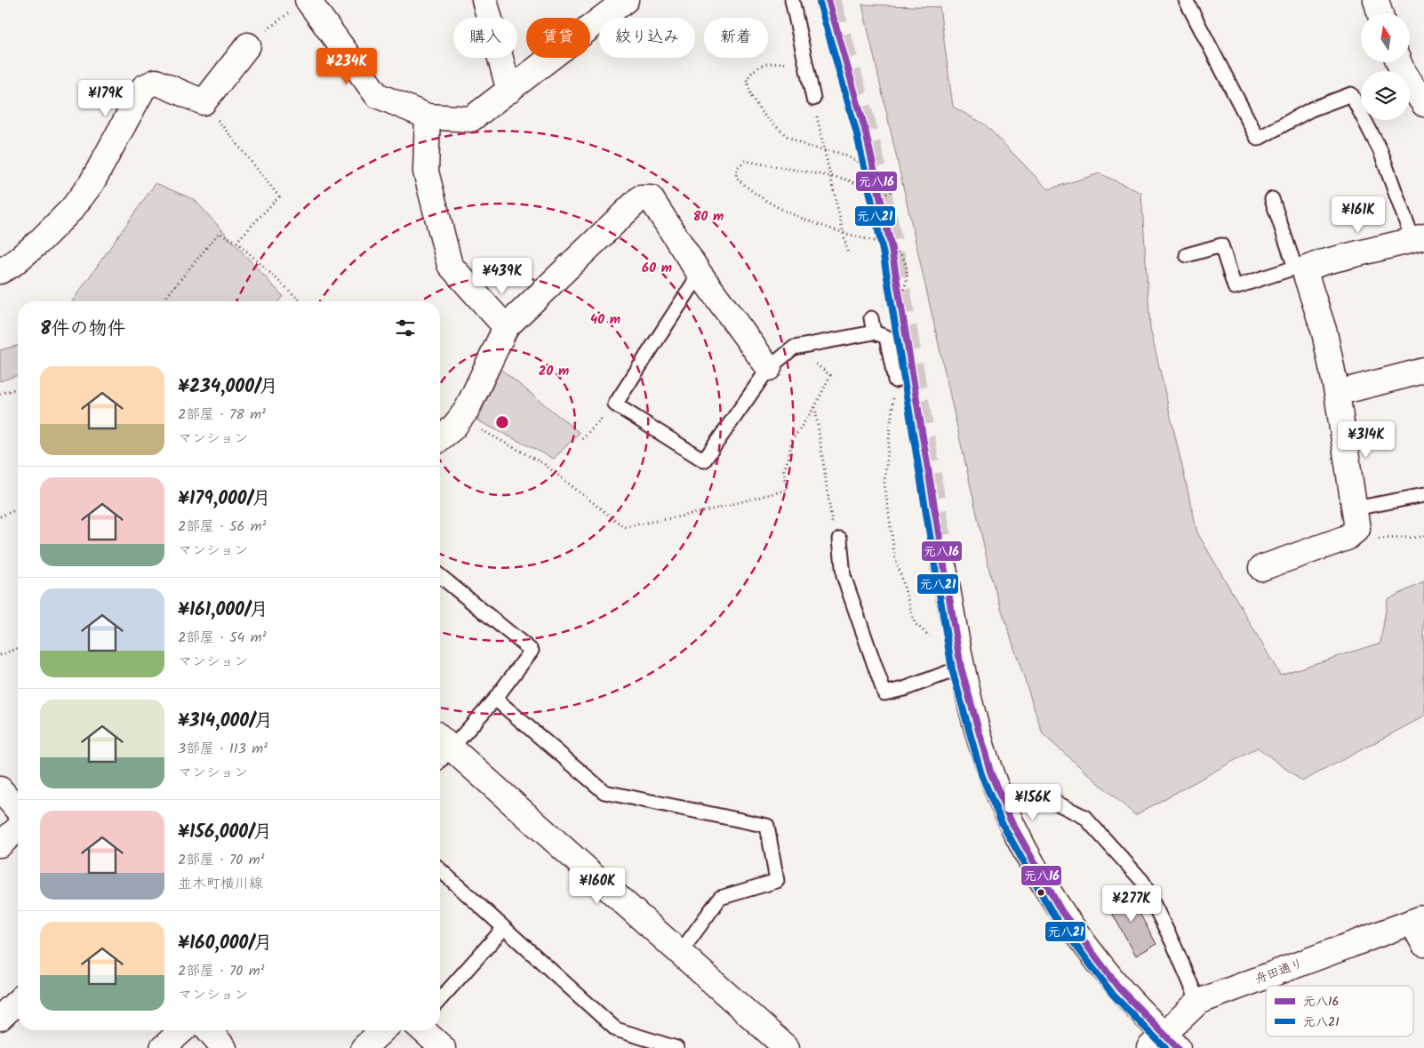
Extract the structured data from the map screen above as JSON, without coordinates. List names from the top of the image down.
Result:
{
  "streets": {
    "street": ["舟田通り"]
  },
  "lines": ["transit line 元八16", "transit line 元八21"],
  "legend": ["元八16", "元八21"],
  "north": "top",
  "page": {
    "chip": [
      "購入",
      "賃貸",
      "絞り込み",
      "新着"
    ],
    "price": [
      "¥234K",
      "¥179K",
      "¥161K",
      "¥439K",
      "¥314K",
      "¥156K",
      "¥160K",
      "¥277K"
    ],
    "heading": "8件の物件",
    "list": [
      {
        "name": "¥234,000/月",
        "note": "2部屋 · 78 m² · マンション"
      },
      {
        "name": "¥179,000/月",
        "note": "2部屋 · 56 m² · マンション"
      },
      {
        "name": "¥161,000/月",
        "note": "2部屋 · 54 m² · マンション"
      },
      {
        "name": "¥314,000/月",
        "note": "3部屋 · 113 m² · マンション"
      },
      {
        "name": "¥156,000/月",
        "note": "2部屋 · 70 m² · 並木町横川線"
      },
      {
        "name": "¥160,000/月",
        "note": "2部屋 · 70 m² · マンション"
      }
    ]
  },
  "rings": [
    "80 m",
    "60 m",
    "40 m",
    "20 m"
  ]
}
